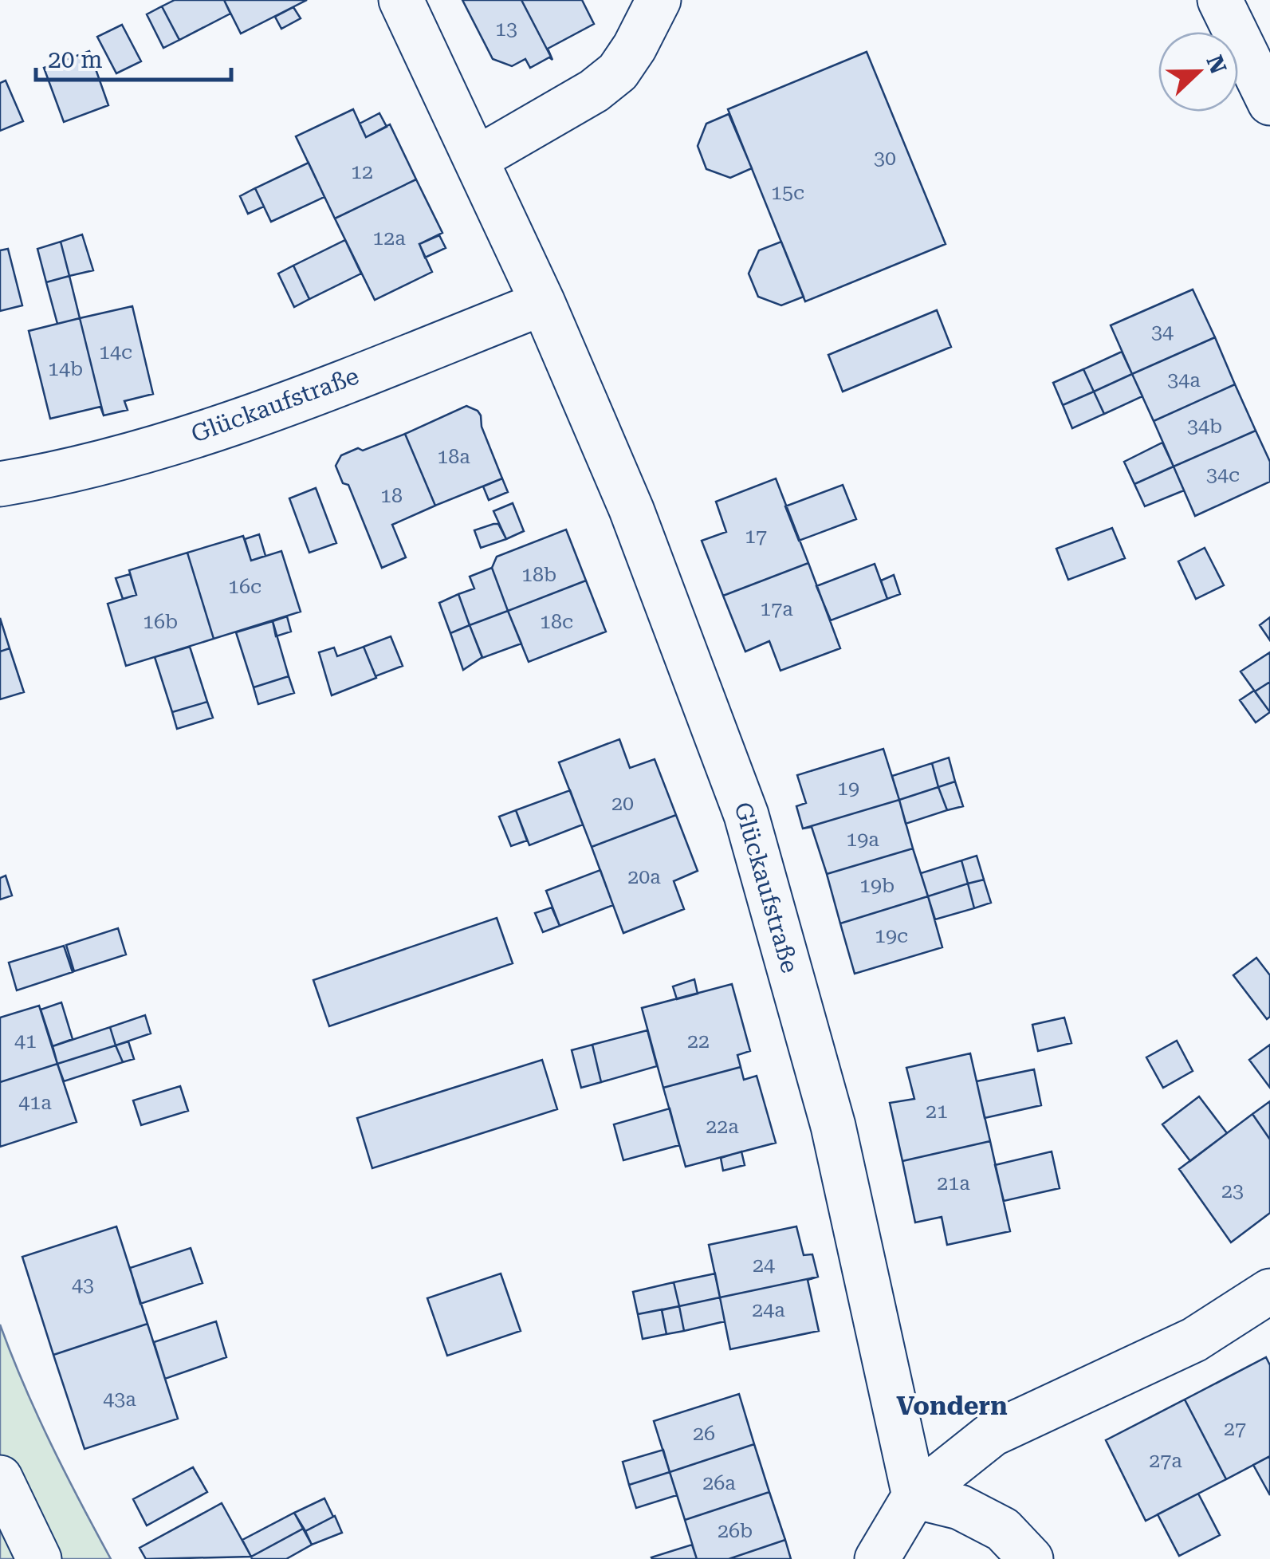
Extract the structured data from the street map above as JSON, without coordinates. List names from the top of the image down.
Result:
{
  "streets": {
    "street": ["Glückaufstraße"]
  },
  "districts": ["Vondern"],
  "house_numbers": [
    "13",
    "30",
    "12",
    "15c",
    "12a",
    "34",
    "14c",
    "14b",
    "34a",
    "34b",
    "18a",
    "34c",
    "18",
    "17",
    "18b",
    "16c",
    "17a",
    "16b",
    "18c",
    "19",
    "20",
    "19a",
    "20a",
    "19b",
    "19c",
    "41",
    "22",
    "41a",
    "21",
    "22a",
    "21a",
    "23",
    "24",
    "43",
    "24a",
    "43a",
    "27",
    "26",
    "27a",
    "26a",
    "26b"
  ],
  "scale_bar": "20 m",
  "north": "right"
}
